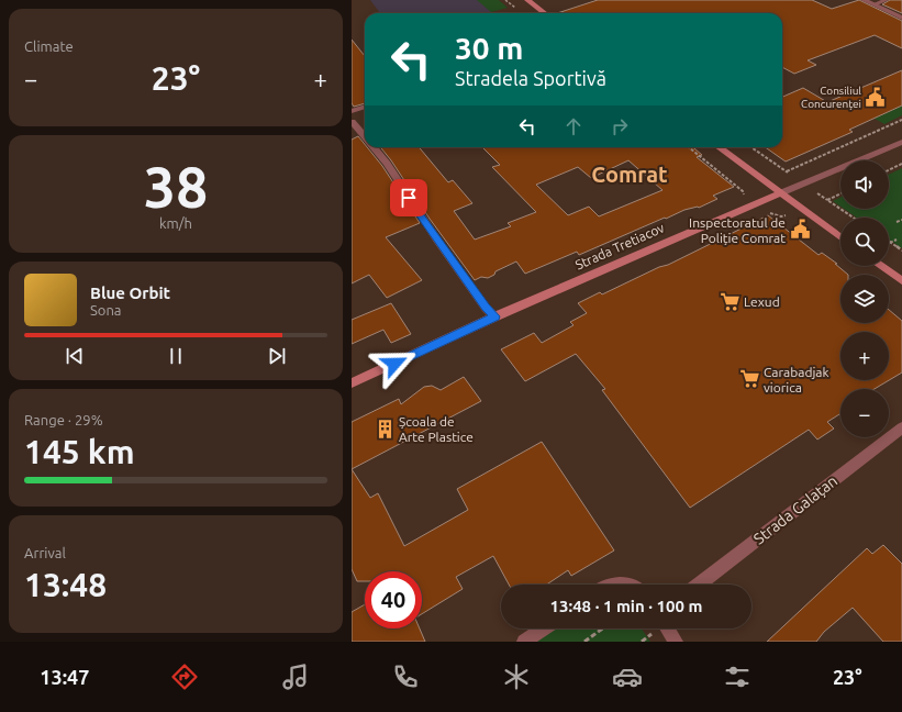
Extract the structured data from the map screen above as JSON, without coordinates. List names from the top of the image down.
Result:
{
  "streets": {
    "street": ["Strada Tretiacov", "Strada Galațan"]
  },
  "districts": ["Comrat"],
  "places": {
    "public building": ["Consiliul Concurenței", "Inspectoratul de Poliție Comrat"],
    "supermarket": ["Lexud", "Carabadjak viorica"],
    "building": ["Școala de Arte Plastice"]
  },
  "page": {
    "tile": [
      "Climate",
      ["38", "km/h"],
      ["Range · 29%", "145 km"],
      ["Arrival", "13:48"]
    ],
    "turn": ["30 m", "Stradela Sportivă"],
    "heat": ["−", "23°", "+"],
    "map_buttons": ["+", "−"],
    "song": ["Blue Orbit", "Sona"],
    "limit": "40",
    "trip": "13:48 · 1 min · 100 m",
    "tabs": ["13:47", "23°"]
  }
}
